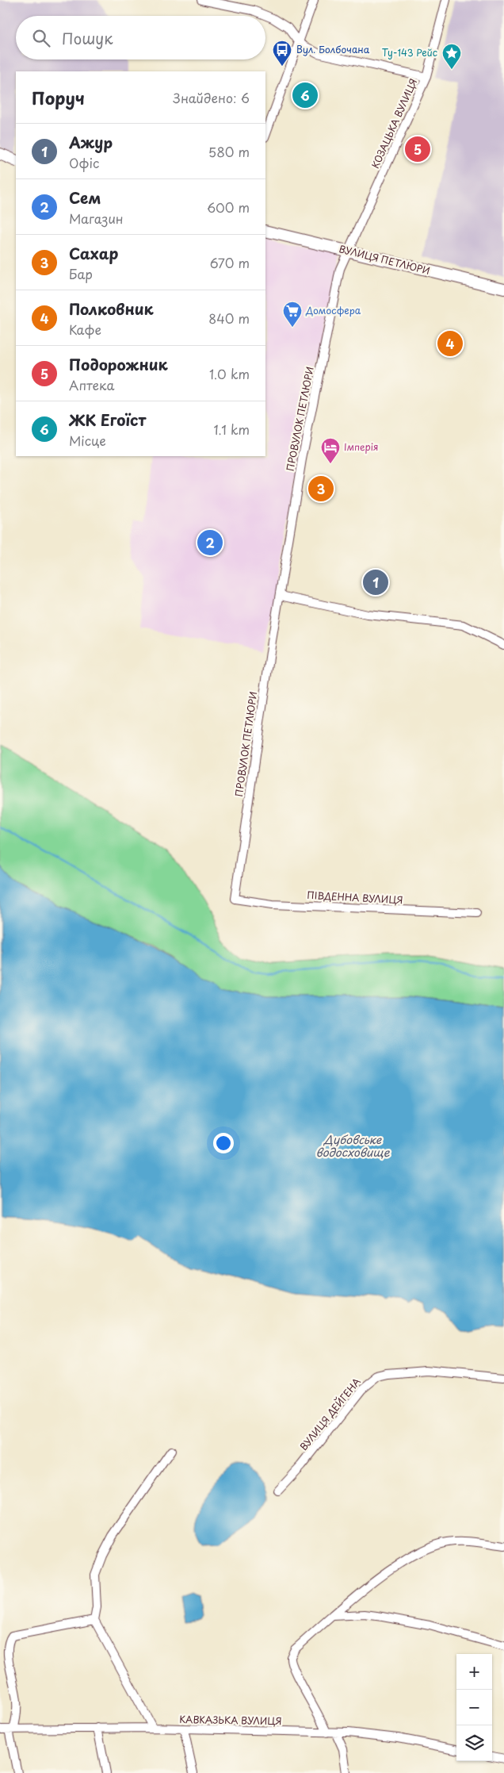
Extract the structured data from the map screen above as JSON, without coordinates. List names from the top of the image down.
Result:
{
  "streets": {
    "main road": ["ВУЛИЦЯ ПЕТЛЮРИ"],
    "street": [
      "КОЗАЦЬКА ВУЛИЦЯ",
      "ПРОВУЛОК ПЕТЛЮРИ",
      "ПІВДЕННА ВУЛИЦЯ",
      "ВУЛИЦЯ ДЕЙГЕНА",
      "КАВКАЗЬКА ВУЛИЦЯ"
    ]
  },
  "crossings": [
    ["КОЗАЦЬКА ВУЛИЦЯ", "ВУЛИЦЯ ПЕТЛЮРИ"],
    ["КОЗАЦЬКА ВУЛИЦЯ", "ПРОВУЛОК ПЕТЛЮРИ"],
    ["ВУЛИЦЯ ПЕТЛЮРИ", "ПРОВУЛОК ПЕТЛЮРИ"],
    ["ПРОВУЛОК ПЕТЛЮРИ", "ПІВДЕННА ВУЛИЦЯ"]
  ],
  "water": ["Дубовське водосховище"],
  "places": {
    "bus stop": ["Вул. Болбочана"],
    "place": ["Ту-143 Рейс"],
    "supermarket": ["Домосфера"],
    "hotel": ["Імперія"]
  },
  "page": {
    "search": "Пошук",
    "heading": ["Поруч", "Знайдено: 6"],
    "pins": [
      "6",
      "5",
      "4",
      "3",
      "2",
      "1"
    ],
    "list": [
      {
        "mark": "1",
        "name": "Ажур",
        "note": "Офіс",
        "value": "580 m"
      },
      {
        "mark": "2",
        "name": "Сем",
        "note": "Магазин",
        "value": "600 m"
      },
      {
        "mark": "3",
        "name": "Сахар",
        "note": "Бар",
        "value": "670 m"
      },
      {
        "mark": "4",
        "name": "Полковник",
        "note": "Кафе",
        "value": "840 m"
      },
      {
        "mark": "5",
        "name": "Подорожник",
        "note": "Аптека",
        "value": "1.0 km"
      },
      {
        "mark": "6",
        "name": "ЖК Егоїст",
        "note": "Місце",
        "value": "1.1 km"
      }
    ],
    "map_buttons": ["+", "−"]
  }
}
